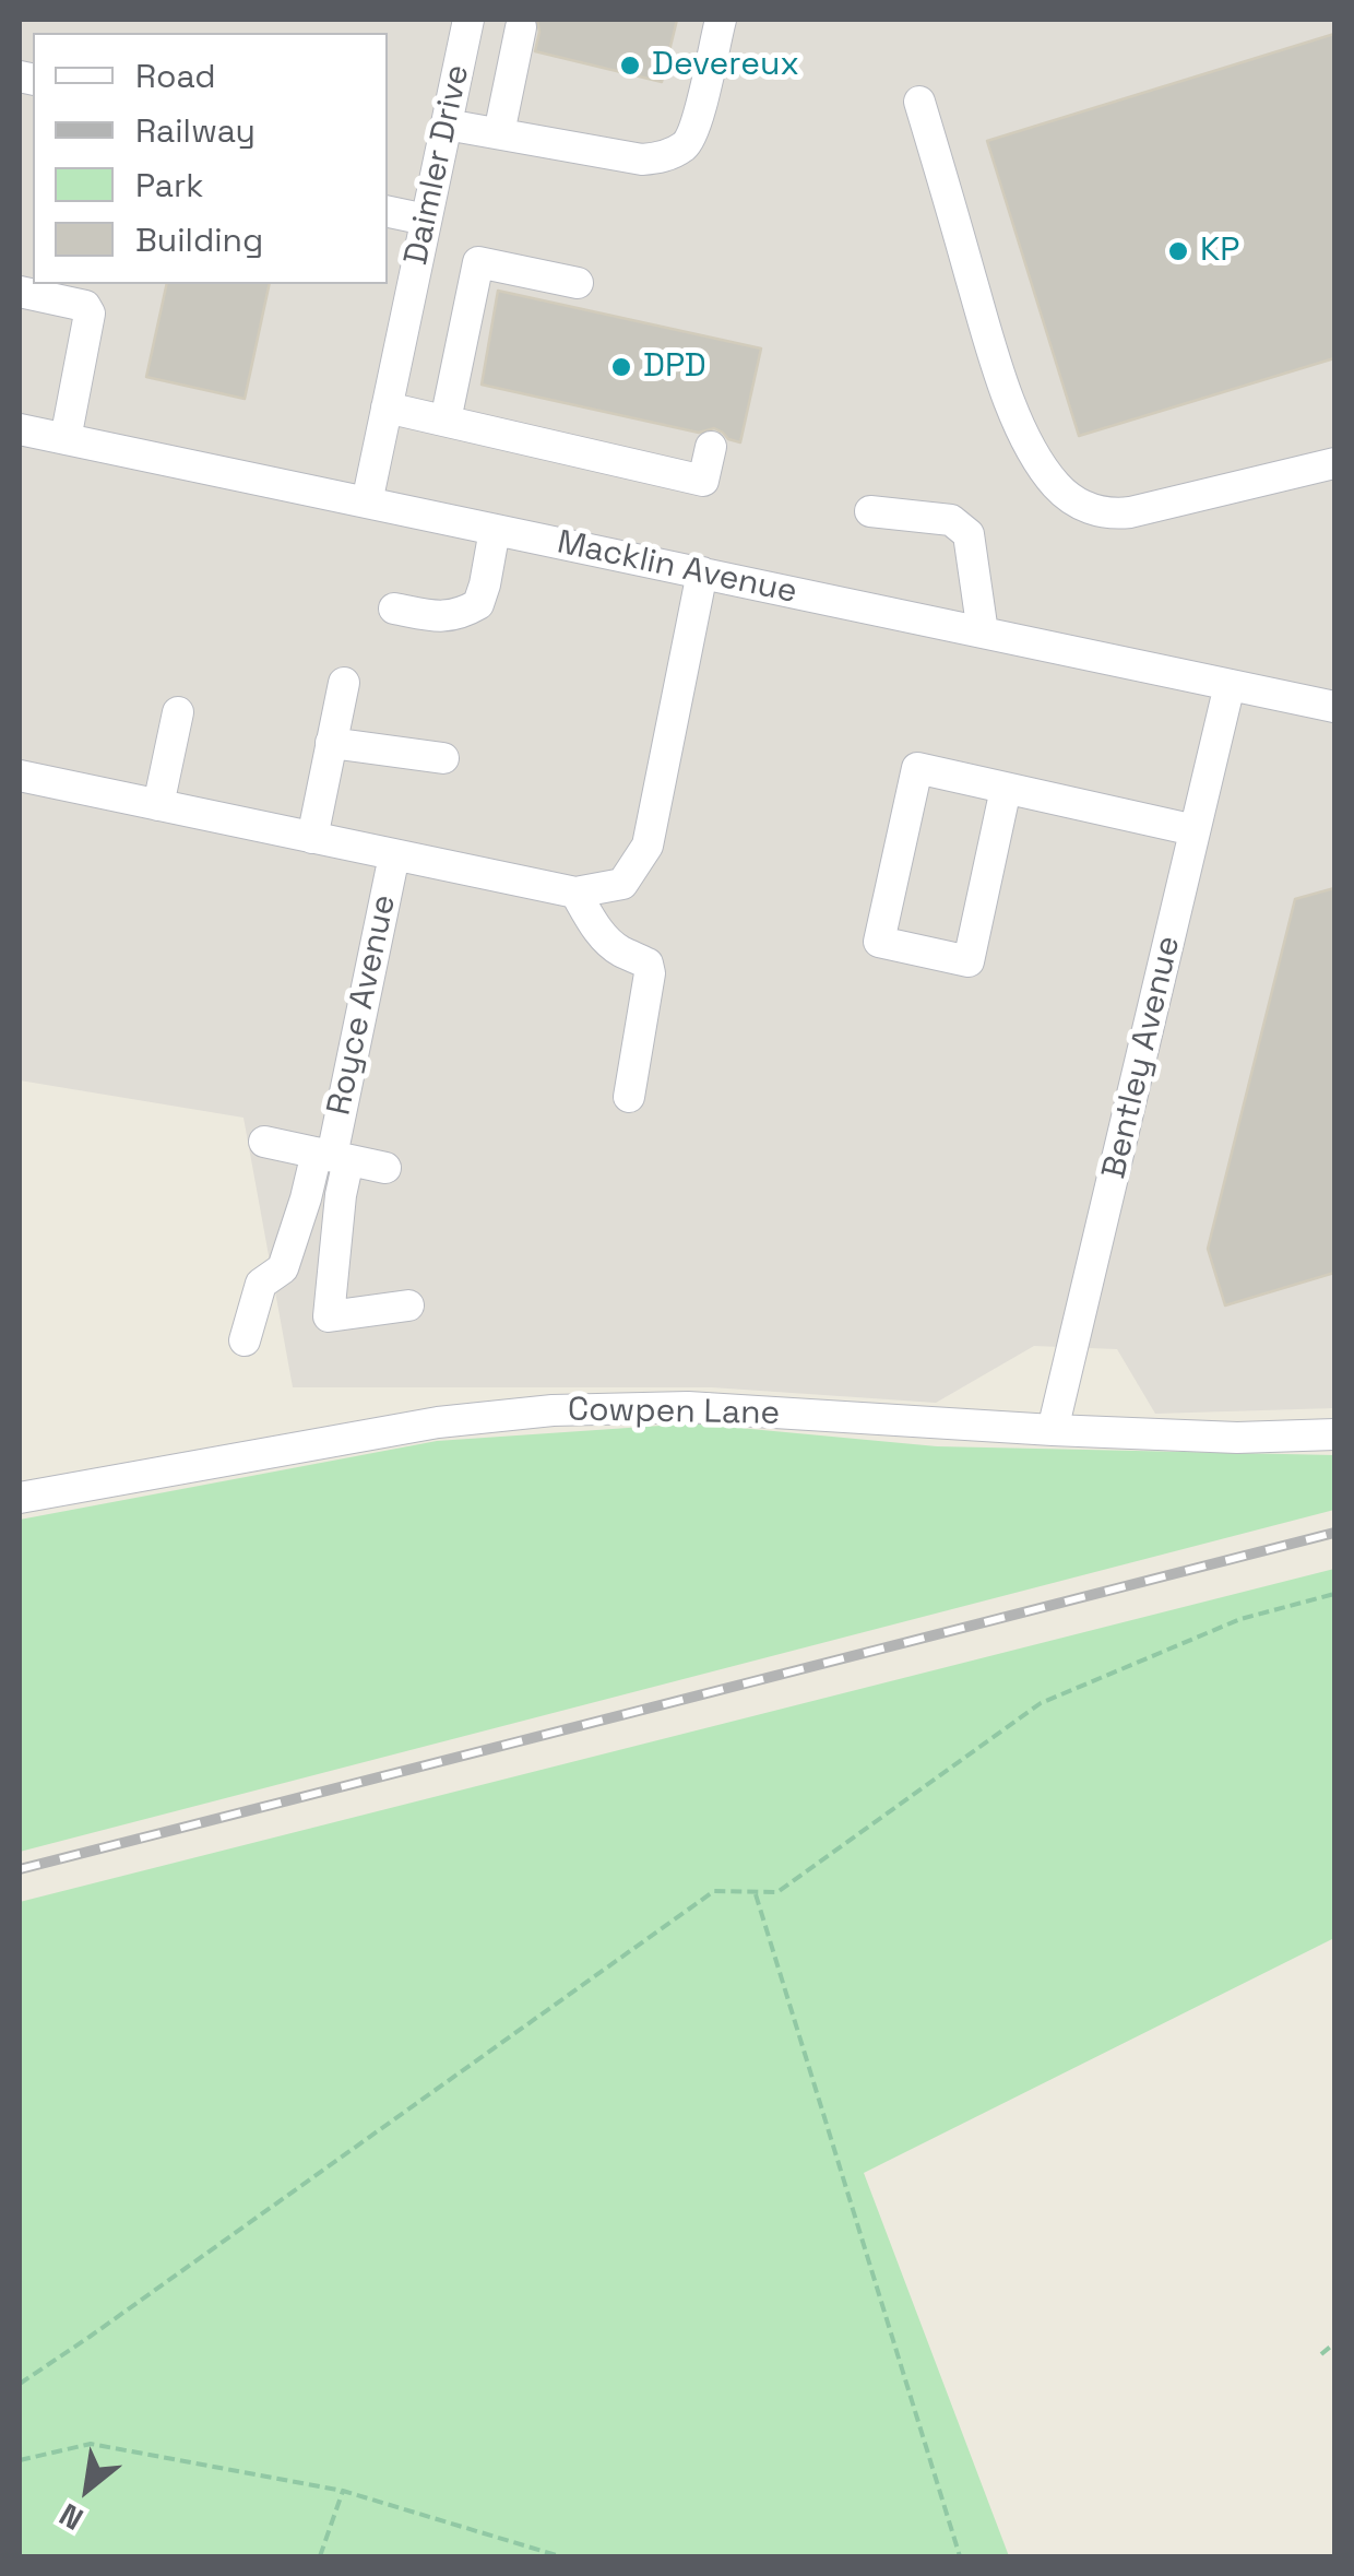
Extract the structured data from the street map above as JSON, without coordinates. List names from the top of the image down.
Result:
{
  "streets": {
    "street": [
      "Daimler Drive",
      "Macklin Avenue",
      "Royce Avenue",
      "Bentley Avenue",
      "Cowpen Lane"
    ]
  },
  "crossings": [
    ["Daimler Drive", "Macklin Avenue"],
    ["Macklin Avenue", "Royce Avenue"],
    ["Macklin Avenue", "Bentley Avenue"],
    ["Bentley Avenue", "Cowpen Lane"]
  ],
  "places": ["Devereux", "KP", "DPD"],
  "legend": [
    "Road",
    "Railway",
    "Park",
    "Building"
  ],
  "north": "bottom left"
}
